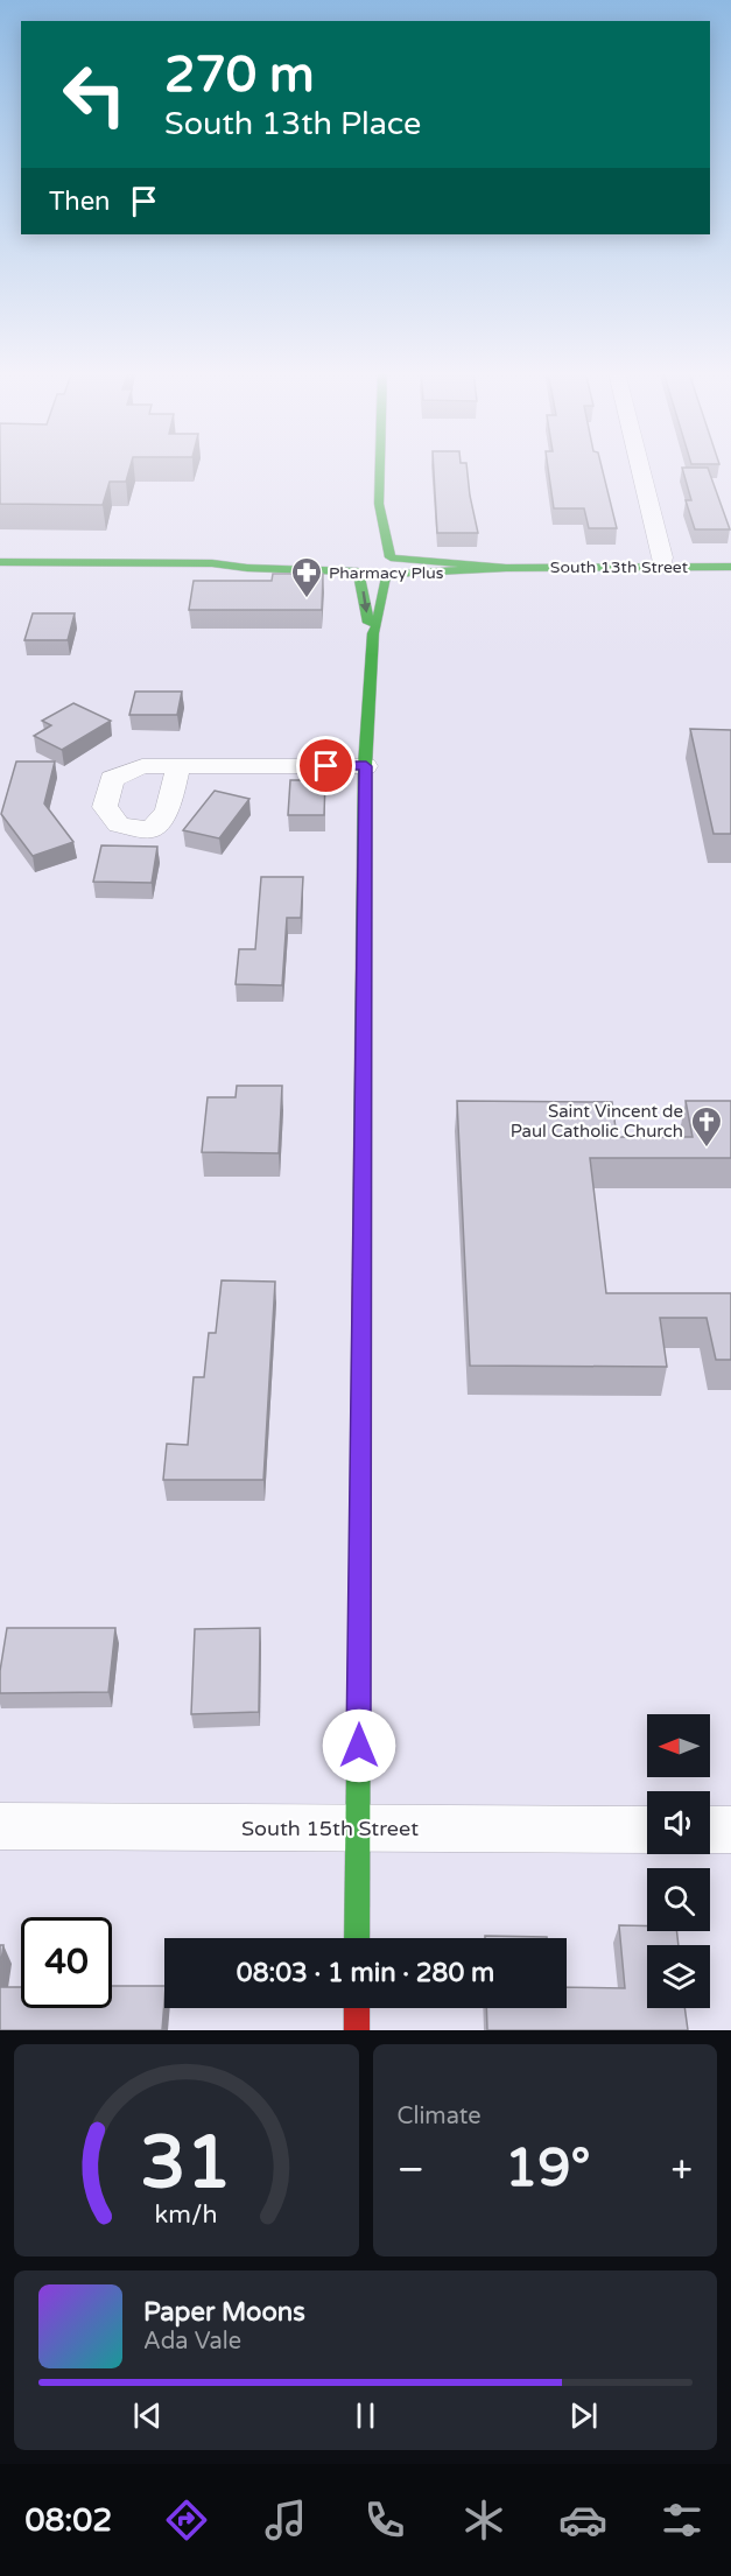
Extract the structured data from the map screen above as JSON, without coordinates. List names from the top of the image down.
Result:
{
  "streets": {
    "street": ["South 13th Street", "South 15th Street"]
  },
  "places": {
    "pharmacy": ["Pharmacy Plus"],
    "church": ["Saint Vincent de Paul Catholic Church"]
  },
  "north": "left",
  "page": {
    "turn": ["270 m", "South 13th Place"],
    "then": "Then",
    "limit": "40",
    "trip": "08:03 · 1 min · 280 m",
    "tile": "Climate",
    "heat": ["−", "19°", "+"],
    "song": ["Paper Moons", "Ada Vale"],
    "tabs": "08:02",
    "gauge": ["31", "km/h"]
  }
}
